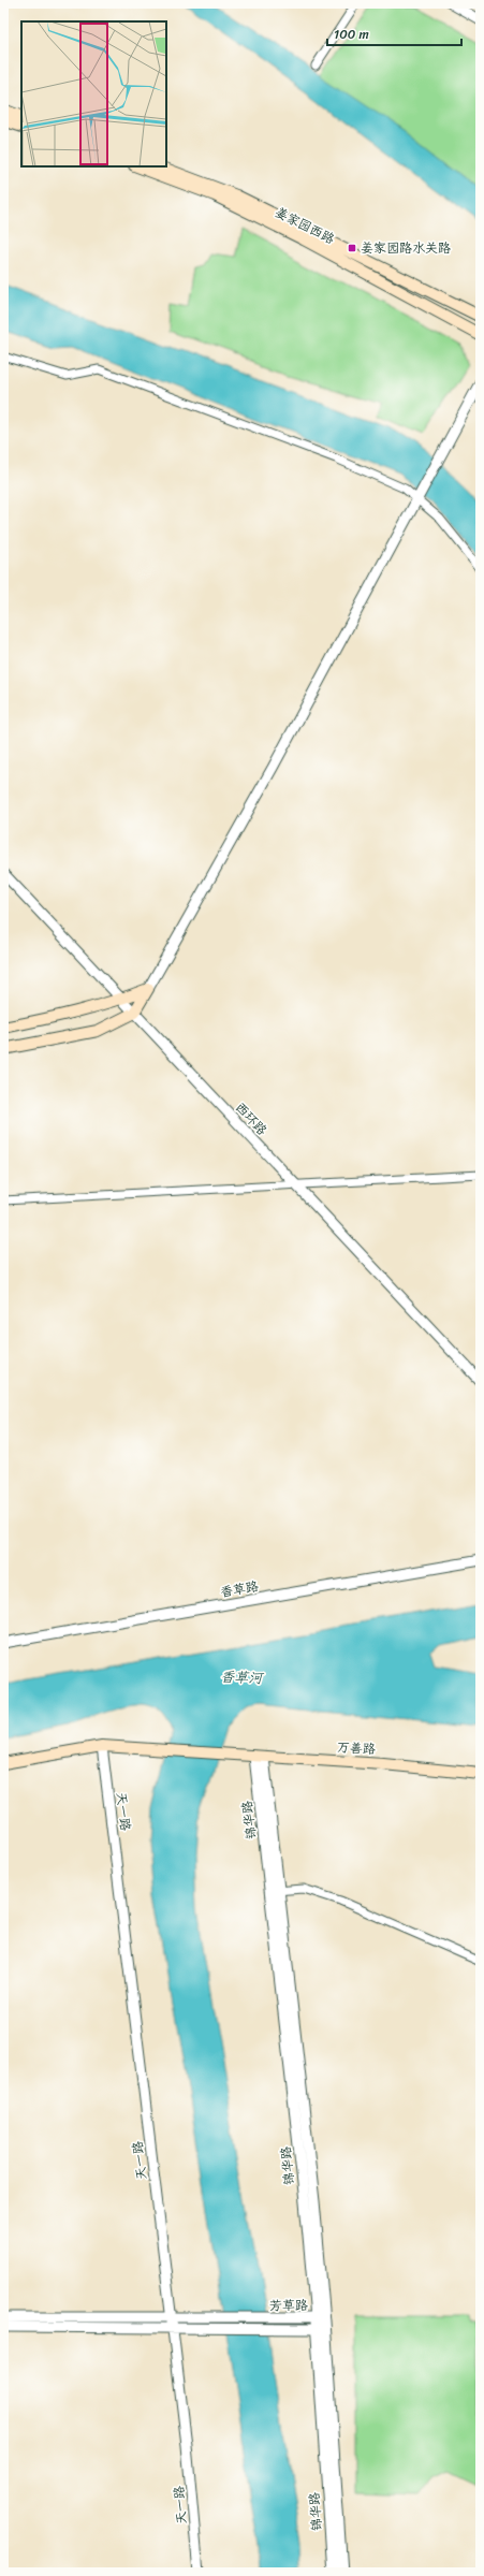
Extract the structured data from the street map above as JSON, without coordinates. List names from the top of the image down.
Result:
{
  "streets": {
    "main road": ["姜家园西路", "万善路"],
    "street": [
      "西环路",
      "香草路",
      "天一路",
      "锦华路",
      "芳草路"
    ]
  },
  "crossings": [
    ["万善路", "天一路"],
    ["万善路", "锦华路"],
    ["天一路", "芳草路"],
    ["锦华路", "芳草路"]
  ],
  "water": ["香草河"],
  "places": {
    "transit": ["姜家园路水关路"]
  },
  "scale_bar": "100 m"
}
